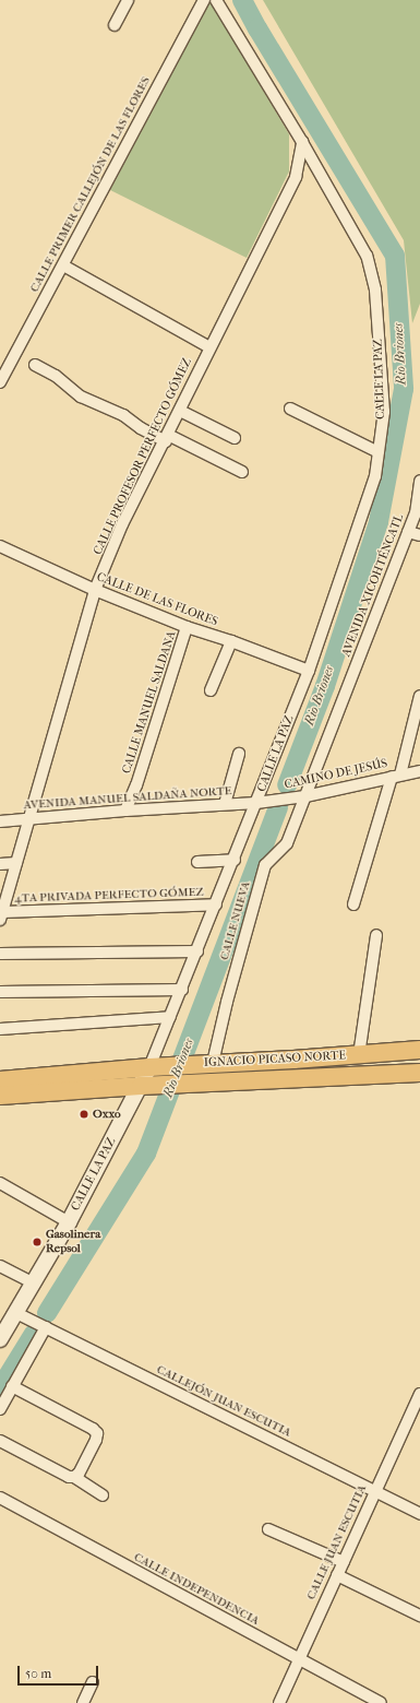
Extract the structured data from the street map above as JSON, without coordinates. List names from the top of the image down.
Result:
{
  "streets": {
    "main road": ["CALLE LA PAZ", "IGNACIO PICASO NORTE"],
    "street": [
      "CALLE PRIMER CALLEJÓN DE LAS FLORES",
      "CALLE PROFESOR PERFECTO GÓMEZ",
      "AVENIDA XICOHTÉNCATL",
      "CALLE DE LAS FLORES",
      "CALLE MANUEL SALDANA",
      "CAMINO DE JESÚS",
      "AVENIDA MANUEL SALDAÑA NORTE",
      "4TA PRIVADA PERFECTO GÓMEZ",
      "CALLE NUEVA",
      "CALLEJÓN JUAN ESCUTIA",
      "CALLE JUAN ESCUTIA",
      "CALLE INDEPENDENCIA"
    ]
  },
  "crossings": [
    ["CALLE LA PAZ", "CALLE PROFESOR PERFECTO GÓMEZ"],
    ["CALLE LA PAZ", "CALLE DE LAS FLORES"],
    ["CALLE LA PAZ", "CAMINO DE JESÚS"],
    ["CALLE LA PAZ", "AVENIDA MANUEL SALDAÑA NORTE"],
    ["CALLE LA PAZ", "4TA PRIVADA PERFECTO GÓMEZ"],
    ["CALLE LA PAZ", "IGNACIO PICASO NORTE"],
    ["CALLE LA PAZ", "CALLEJÓN JUAN ESCUTIA"],
    ["CALLE PROFESOR PERFECTO GÓMEZ", "CALLE DE LAS FLORES"],
    ["CALLE PROFESOR PERFECTO GÓMEZ", "AVENIDA MANUEL SALDAÑA NORTE"],
    ["CALLE PROFESOR PERFECTO GÓMEZ", "4TA PRIVADA PERFECTO GÓMEZ"],
    ["AVENIDA XICOHTÉNCATL", "CAMINO DE JESÚS"],
    ["AVENIDA XICOHTÉNCATL", "CALLE NUEVA"],
    ["CALLE DE LAS FLORES", "CALLE MANUEL SALDANA"],
    ["CALLE MANUEL SALDANA", "AVENIDA MANUEL SALDAÑA NORTE"],
    ["CAMINO DE JESÚS", "AVENIDA MANUEL SALDAÑA NORTE"],
    ["CAMINO DE JESÚS", "CALLE NUEVA"],
    ["CALLE NUEVA", "IGNACIO PICASO NORTE"],
    ["CALLEJÓN JUAN ESCUTIA", "CALLE JUAN ESCUTIA"],
    ["CALLE JUAN ESCUTIA", "CALLE INDEPENDENCIA"]
  ],
  "water": ["Rio Briones"],
  "places": ["Oxxo", "Gasolinera Repsol"],
  "scale_bar": "50 m"
}
